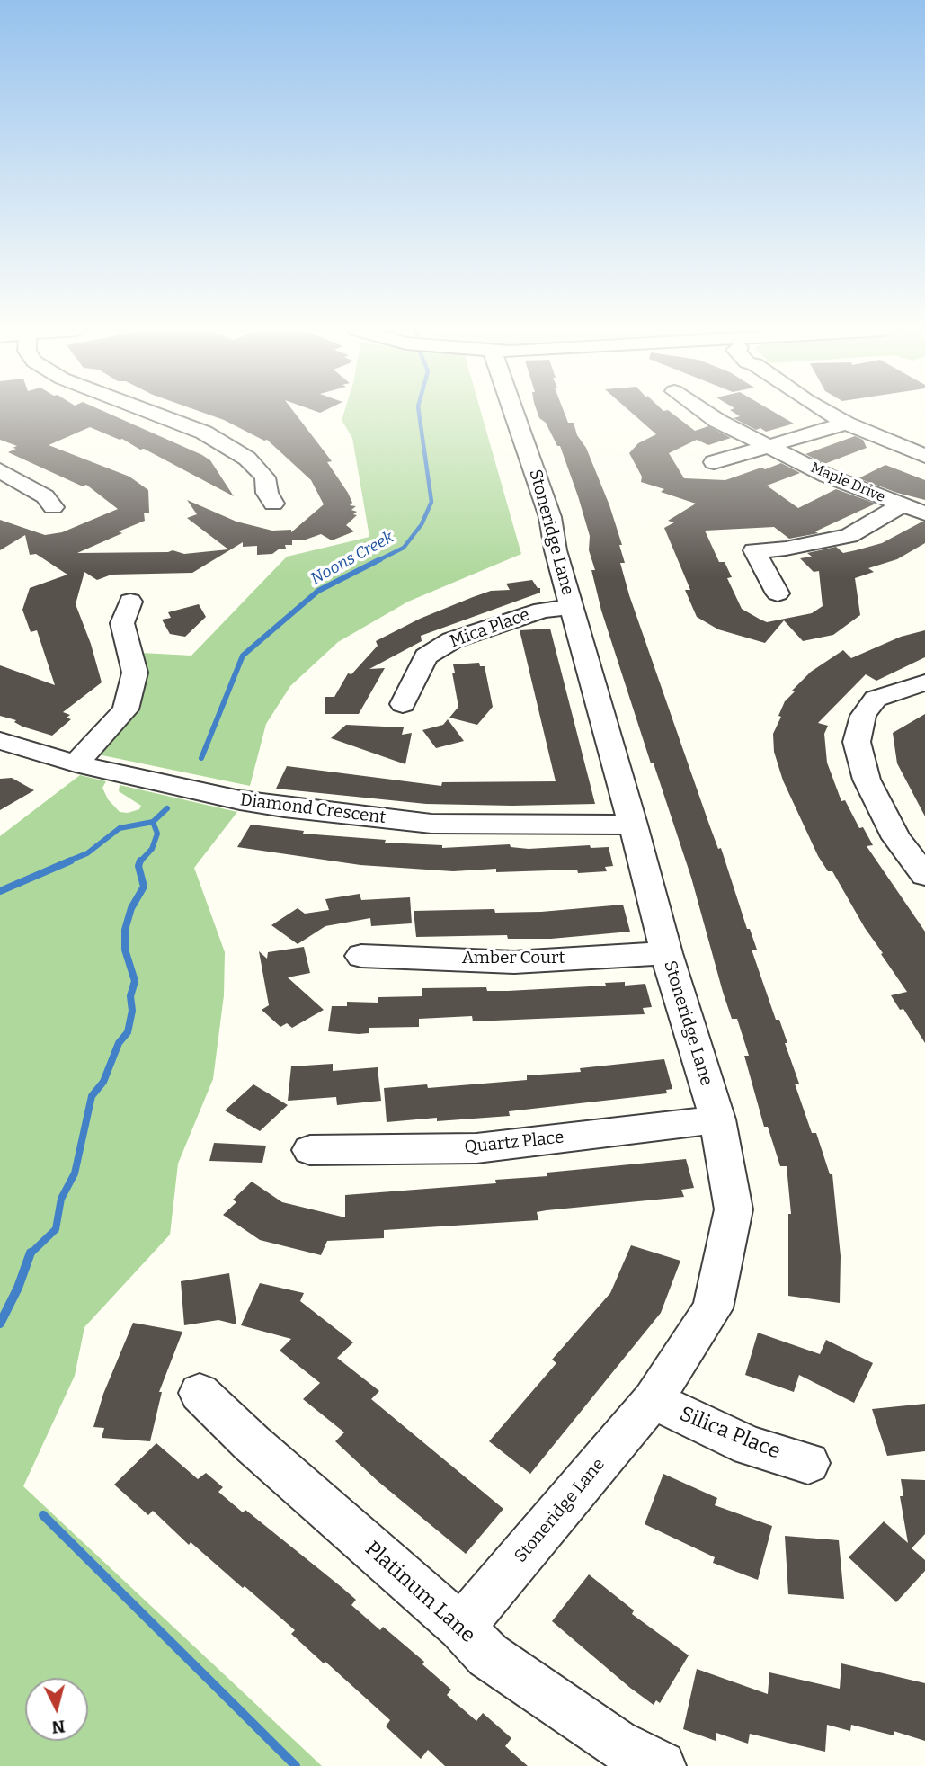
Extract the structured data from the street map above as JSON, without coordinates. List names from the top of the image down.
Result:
{
  "streets": {
    "street": [
      "Maple Drive",
      "Stoneridge Lane",
      "Mica Place",
      "Diamond Crescent",
      "Amber Court",
      "Quartz Place",
      "Silica Place",
      "Platinum Lane"
    ]
  },
  "crossings": [
    ["Stoneridge Lane", "Mica Place"],
    ["Stoneridge Lane", "Diamond Crescent"],
    ["Stoneridge Lane", "Amber Court"],
    ["Stoneridge Lane", "Quartz Place"],
    ["Stoneridge Lane", "Silica Place"],
    ["Stoneridge Lane", "Platinum Lane"]
  ],
  "water": ["Noons Creek"],
  "north": "bottom"
}
